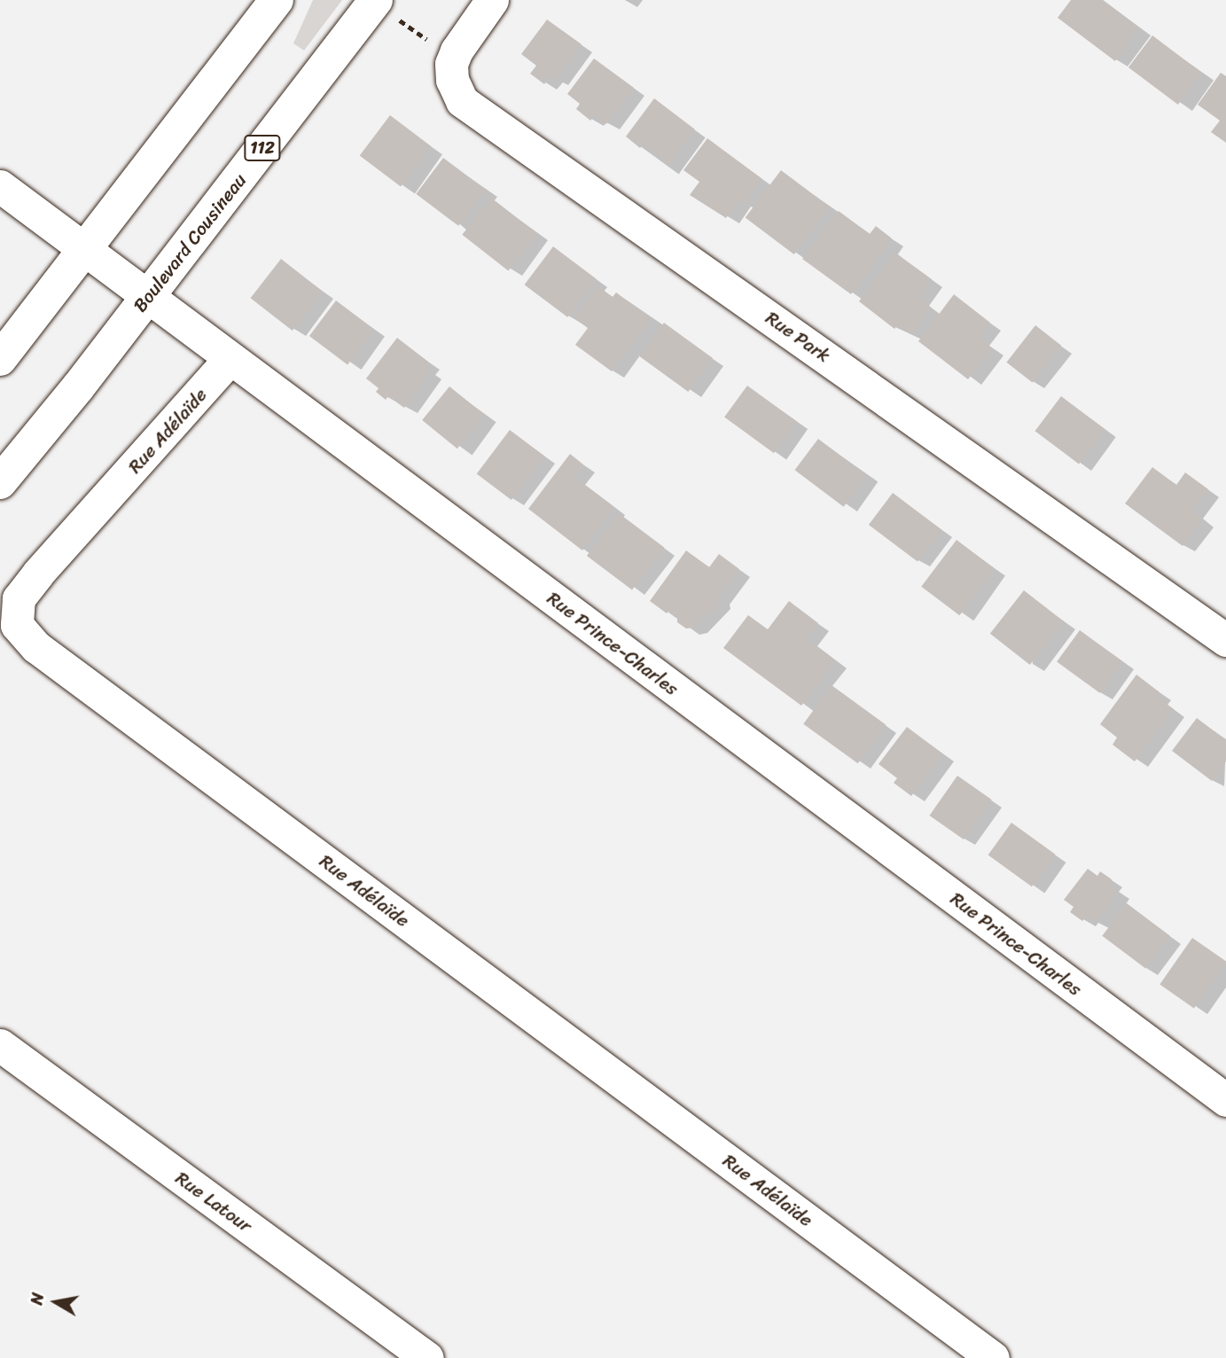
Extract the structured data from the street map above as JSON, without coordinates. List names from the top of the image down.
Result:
{
  "streets": {
    "main road": ["112", "Boulevard Cousineau"],
    "street": [
      "Rue Park",
      "Rue Adélaïde",
      "Rue Prince-Charles",
      "Rue Latour"
    ]
  },
  "crossings": [
    ["Boulevard Cousineau", "Rue Prince-Charles"],
    ["Rue Adélaïde", "Rue Prince-Charles"]
  ],
  "north": "left"
}
